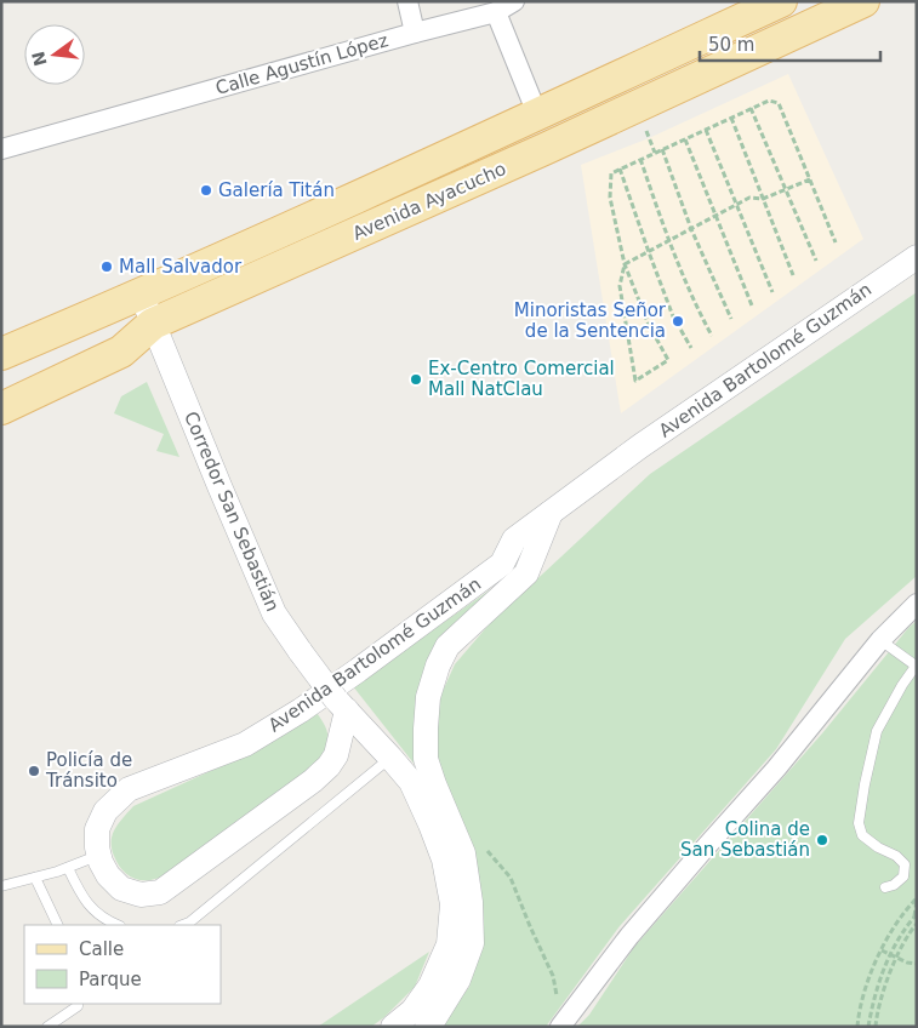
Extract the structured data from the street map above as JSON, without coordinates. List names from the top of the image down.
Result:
{
  "streets": {
    "main road": ["Avenida Ayacucho"],
    "street": ["Calle Agustín López", "Avenida Bartolomé Guzmán", "Corredor San Sebastián"]
  },
  "crossings": [
    ["Avenida Ayacucho", "Corredor San Sebastián"],
    ["Avenida Bartolomé Guzmán", "Corredor San Sebastián"]
  ],
  "places": [
    "Galería Titán",
    "Mall Salvador",
    "Minoristas Señor de la Sentencia",
    "Ex-Centro Comercial Mall NatClau",
    "Policía de Tránsito",
    "Colina de San Sebastián"
  ],
  "legend": ["Calle", "Parque"],
  "scale_bar": "50 m",
  "north": "left"
}
